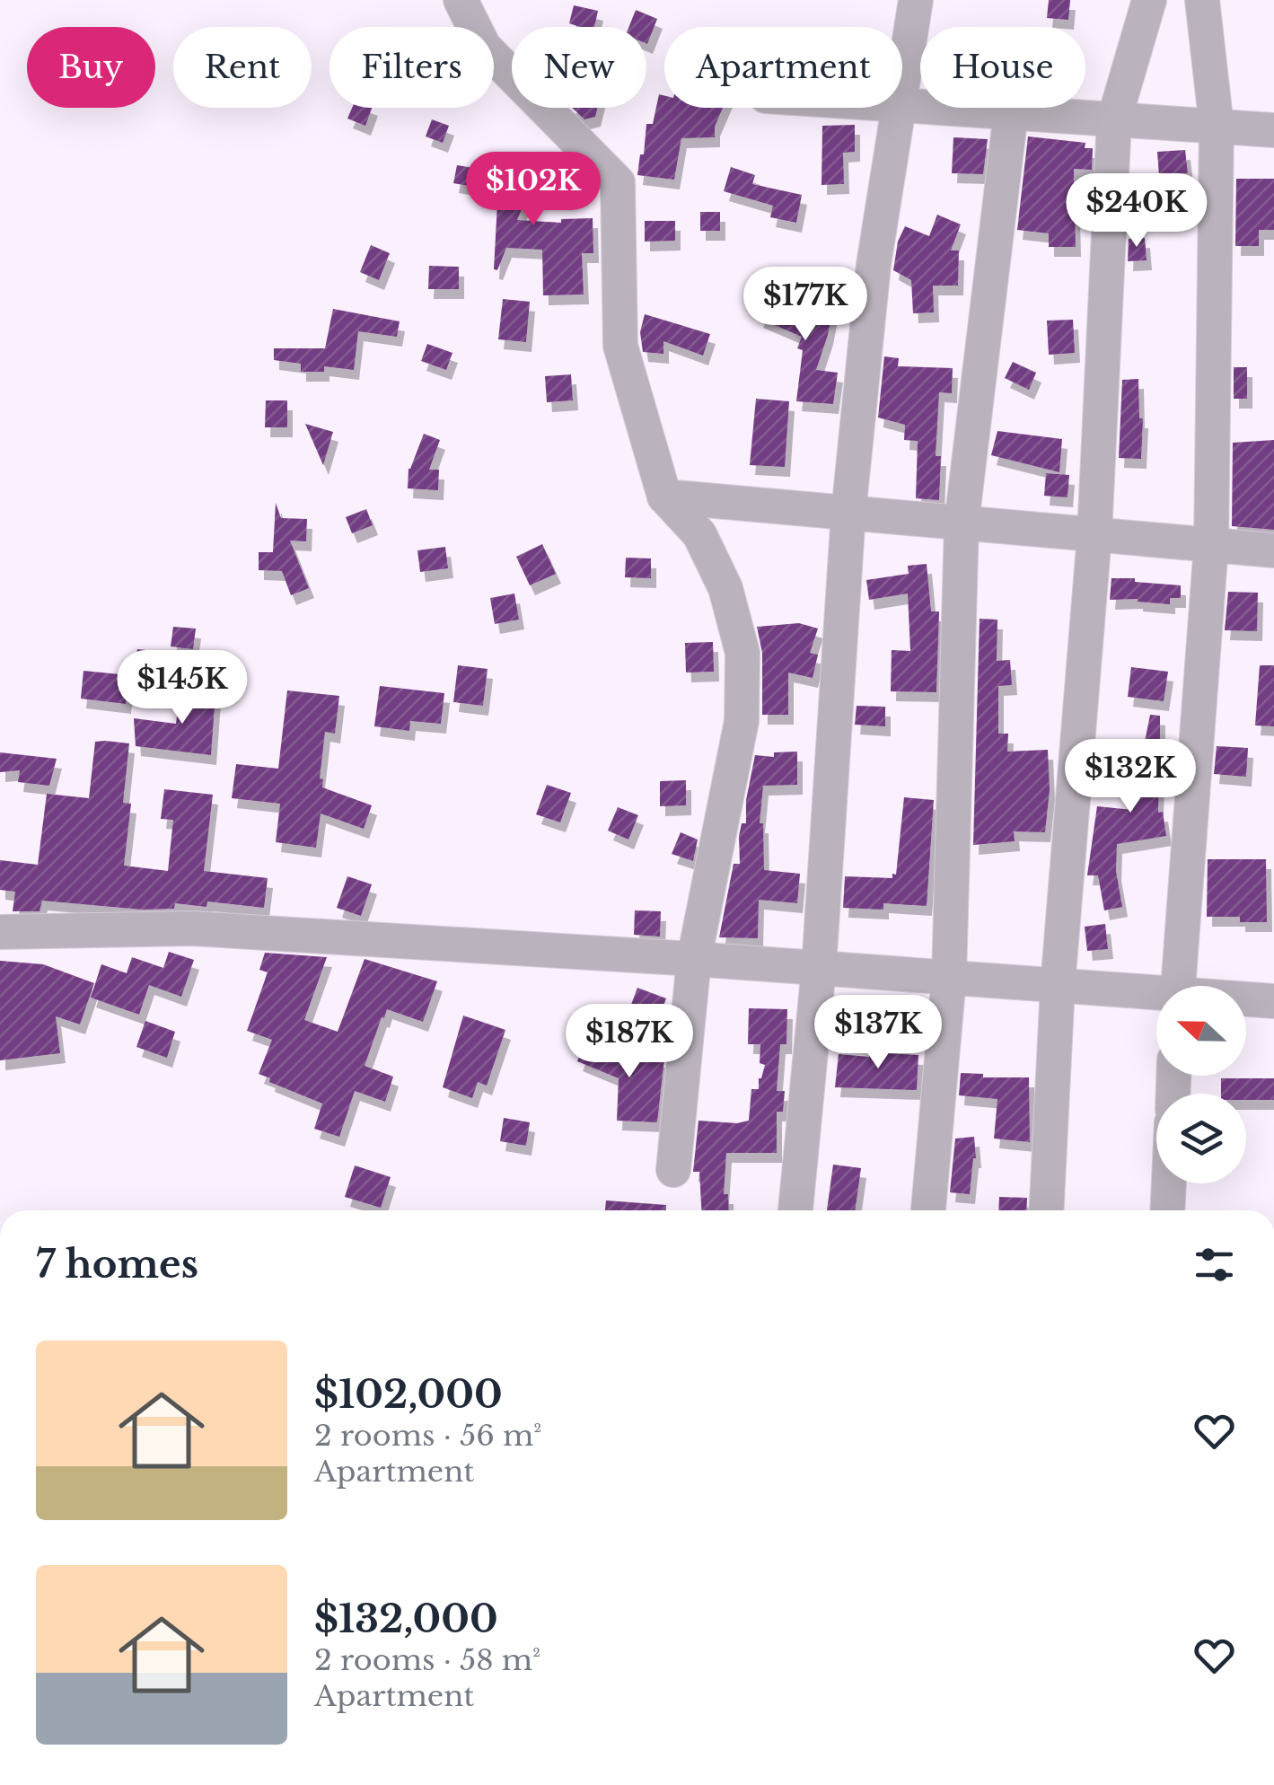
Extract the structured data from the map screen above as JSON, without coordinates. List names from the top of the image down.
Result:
{
  "north": "left",
  "page": {
    "chip": [
      "Buy",
      "Rent",
      "Filters",
      "New",
      "Apartment",
      "House"
    ],
    "price": [
      "$102K",
      "$240K",
      "$177K",
      "$145K",
      "$132K",
      "$137K",
      "$187K"
    ],
    "heading": "7 homes",
    "list": [
      {
        "name": "$102,000",
        "note": "2 rooms · 56 m² · Apartment"
      },
      {
        "name": "$132,000",
        "note": "2 rooms · 58 m² · Apartment"
      }
    ]
  }
}
